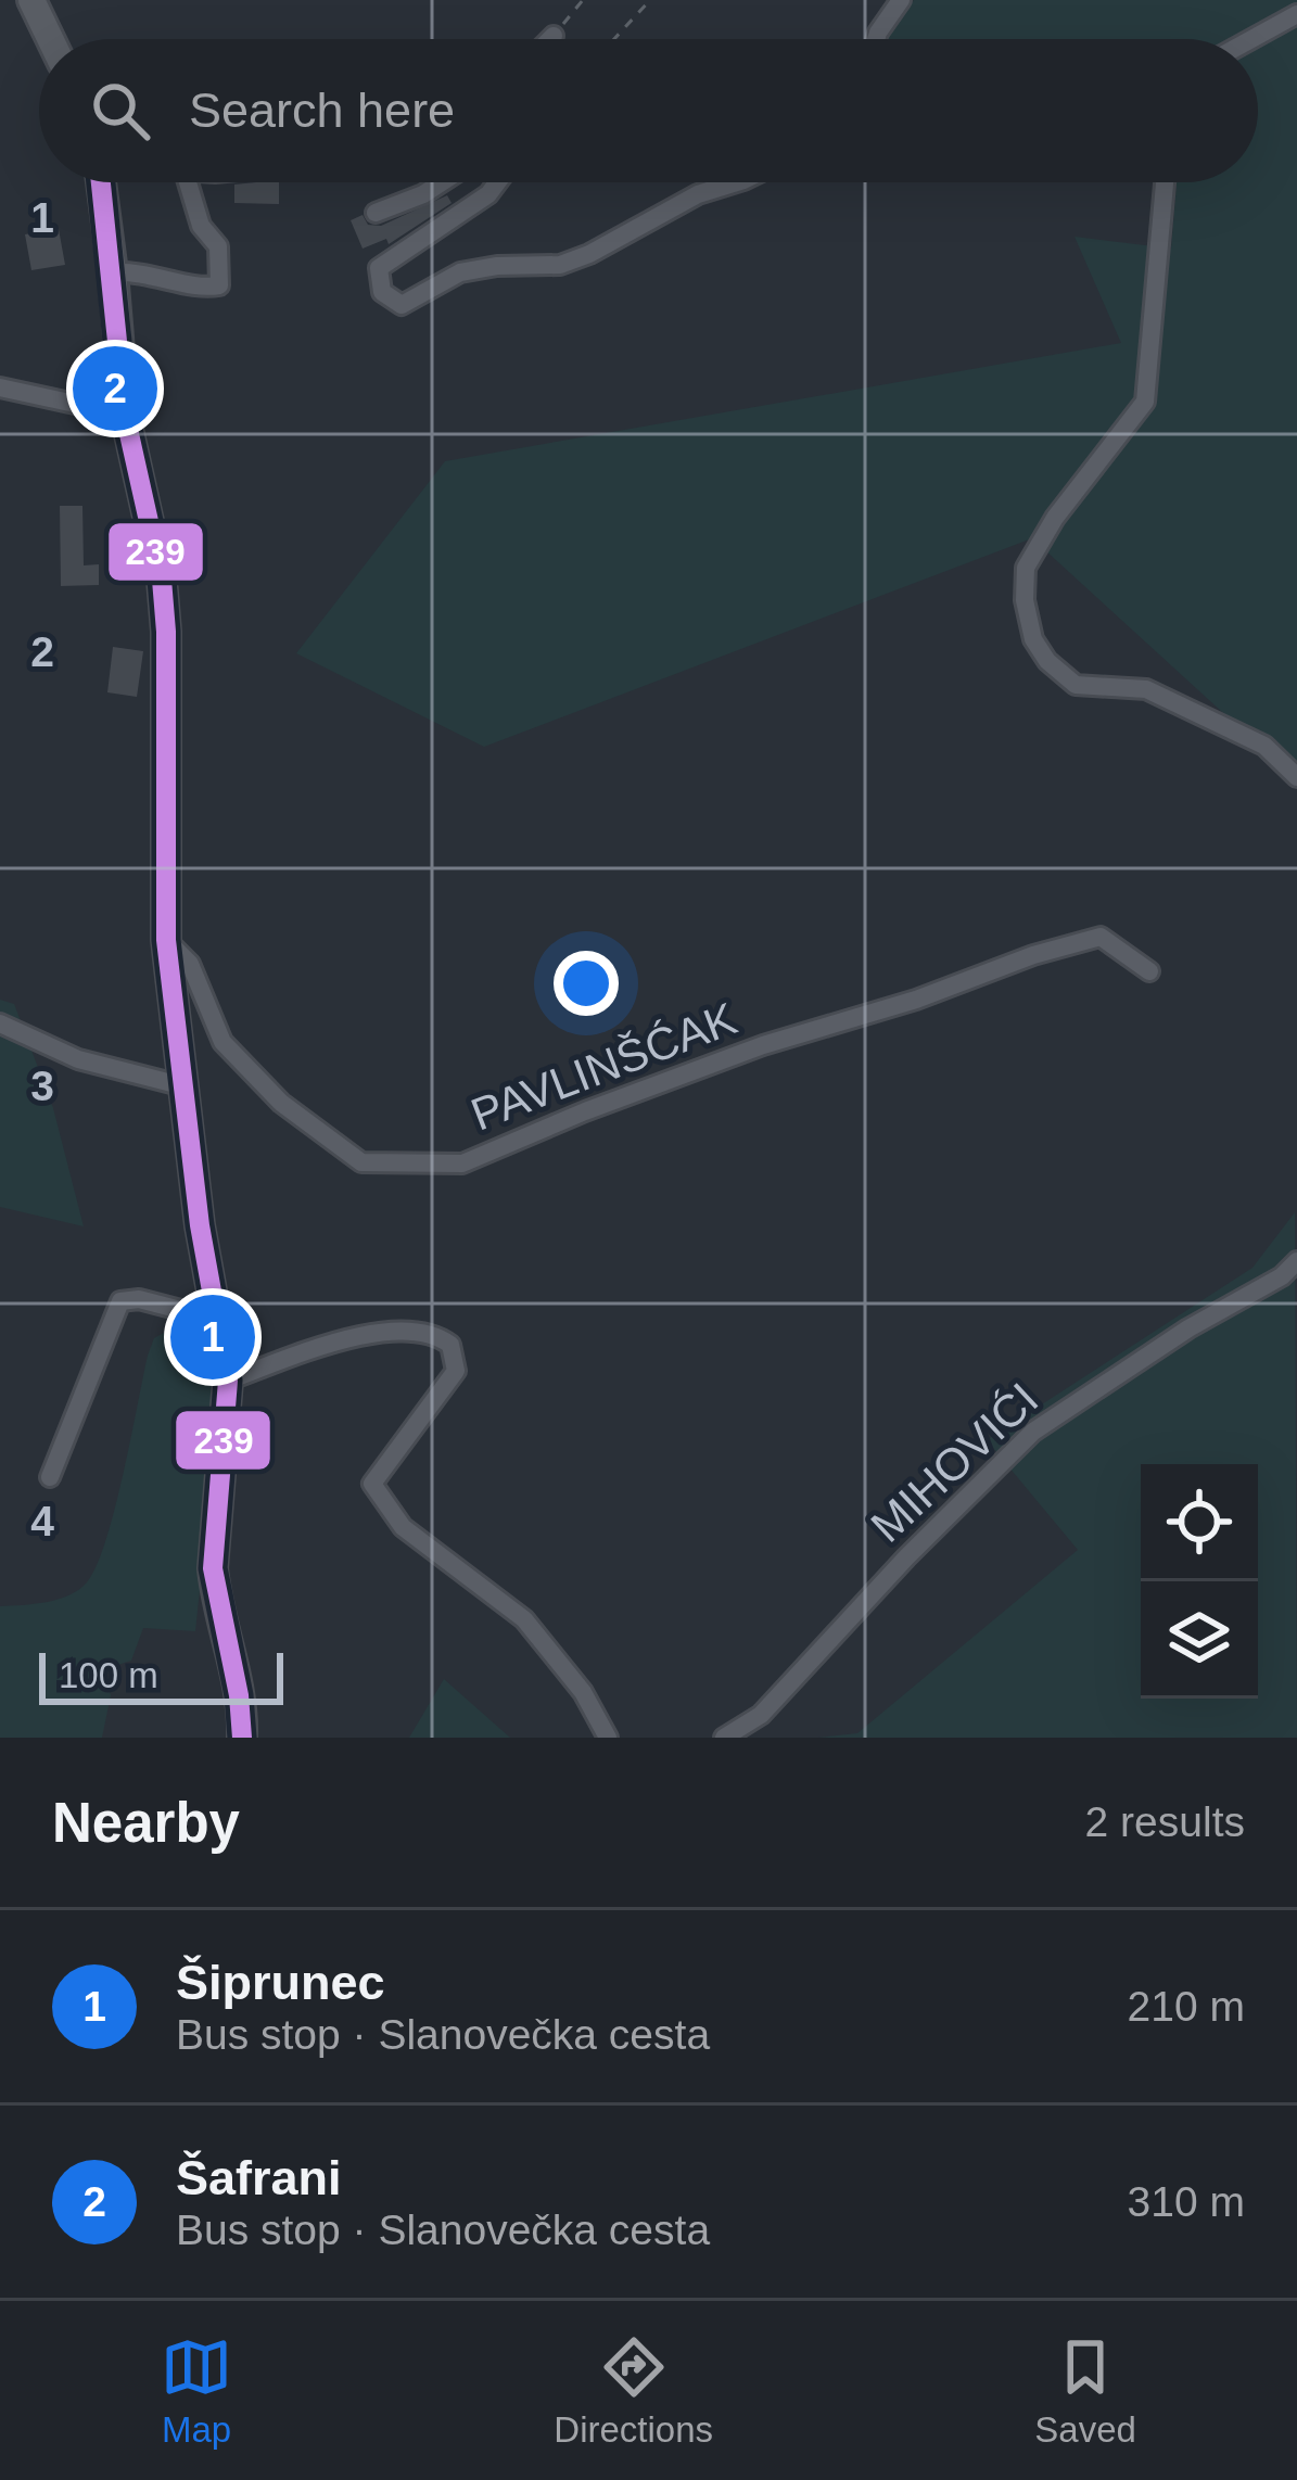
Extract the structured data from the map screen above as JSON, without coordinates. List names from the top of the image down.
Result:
{
  "streets": {
    "street": ["PAVLINŠĆAK", "MIHOVIĆI"]
  },
  "lines": ["transit line 239"],
  "scale_bar": "100 m",
  "page": {
    "search": "Search here",
    "pins": ["2", "1"],
    "scale": "100 m",
    "heading": ["Nearby", "2 results"],
    "list": [
      {
        "mark": "1",
        "name": "Šiprunec",
        "note": "Bus stop · Slanovečka cesta",
        "value": "210 m"
      },
      {
        "mark": "2",
        "name": "Šafrani",
        "note": "Bus stop · Slanovečka cesta",
        "value": "310 m"
      }
    ],
    "nav": ["Map", "Directions", "Saved"]
  },
  "grid": {
    "rows": [
      "1",
      "2",
      "3",
      "4"
    ]
  }
}
